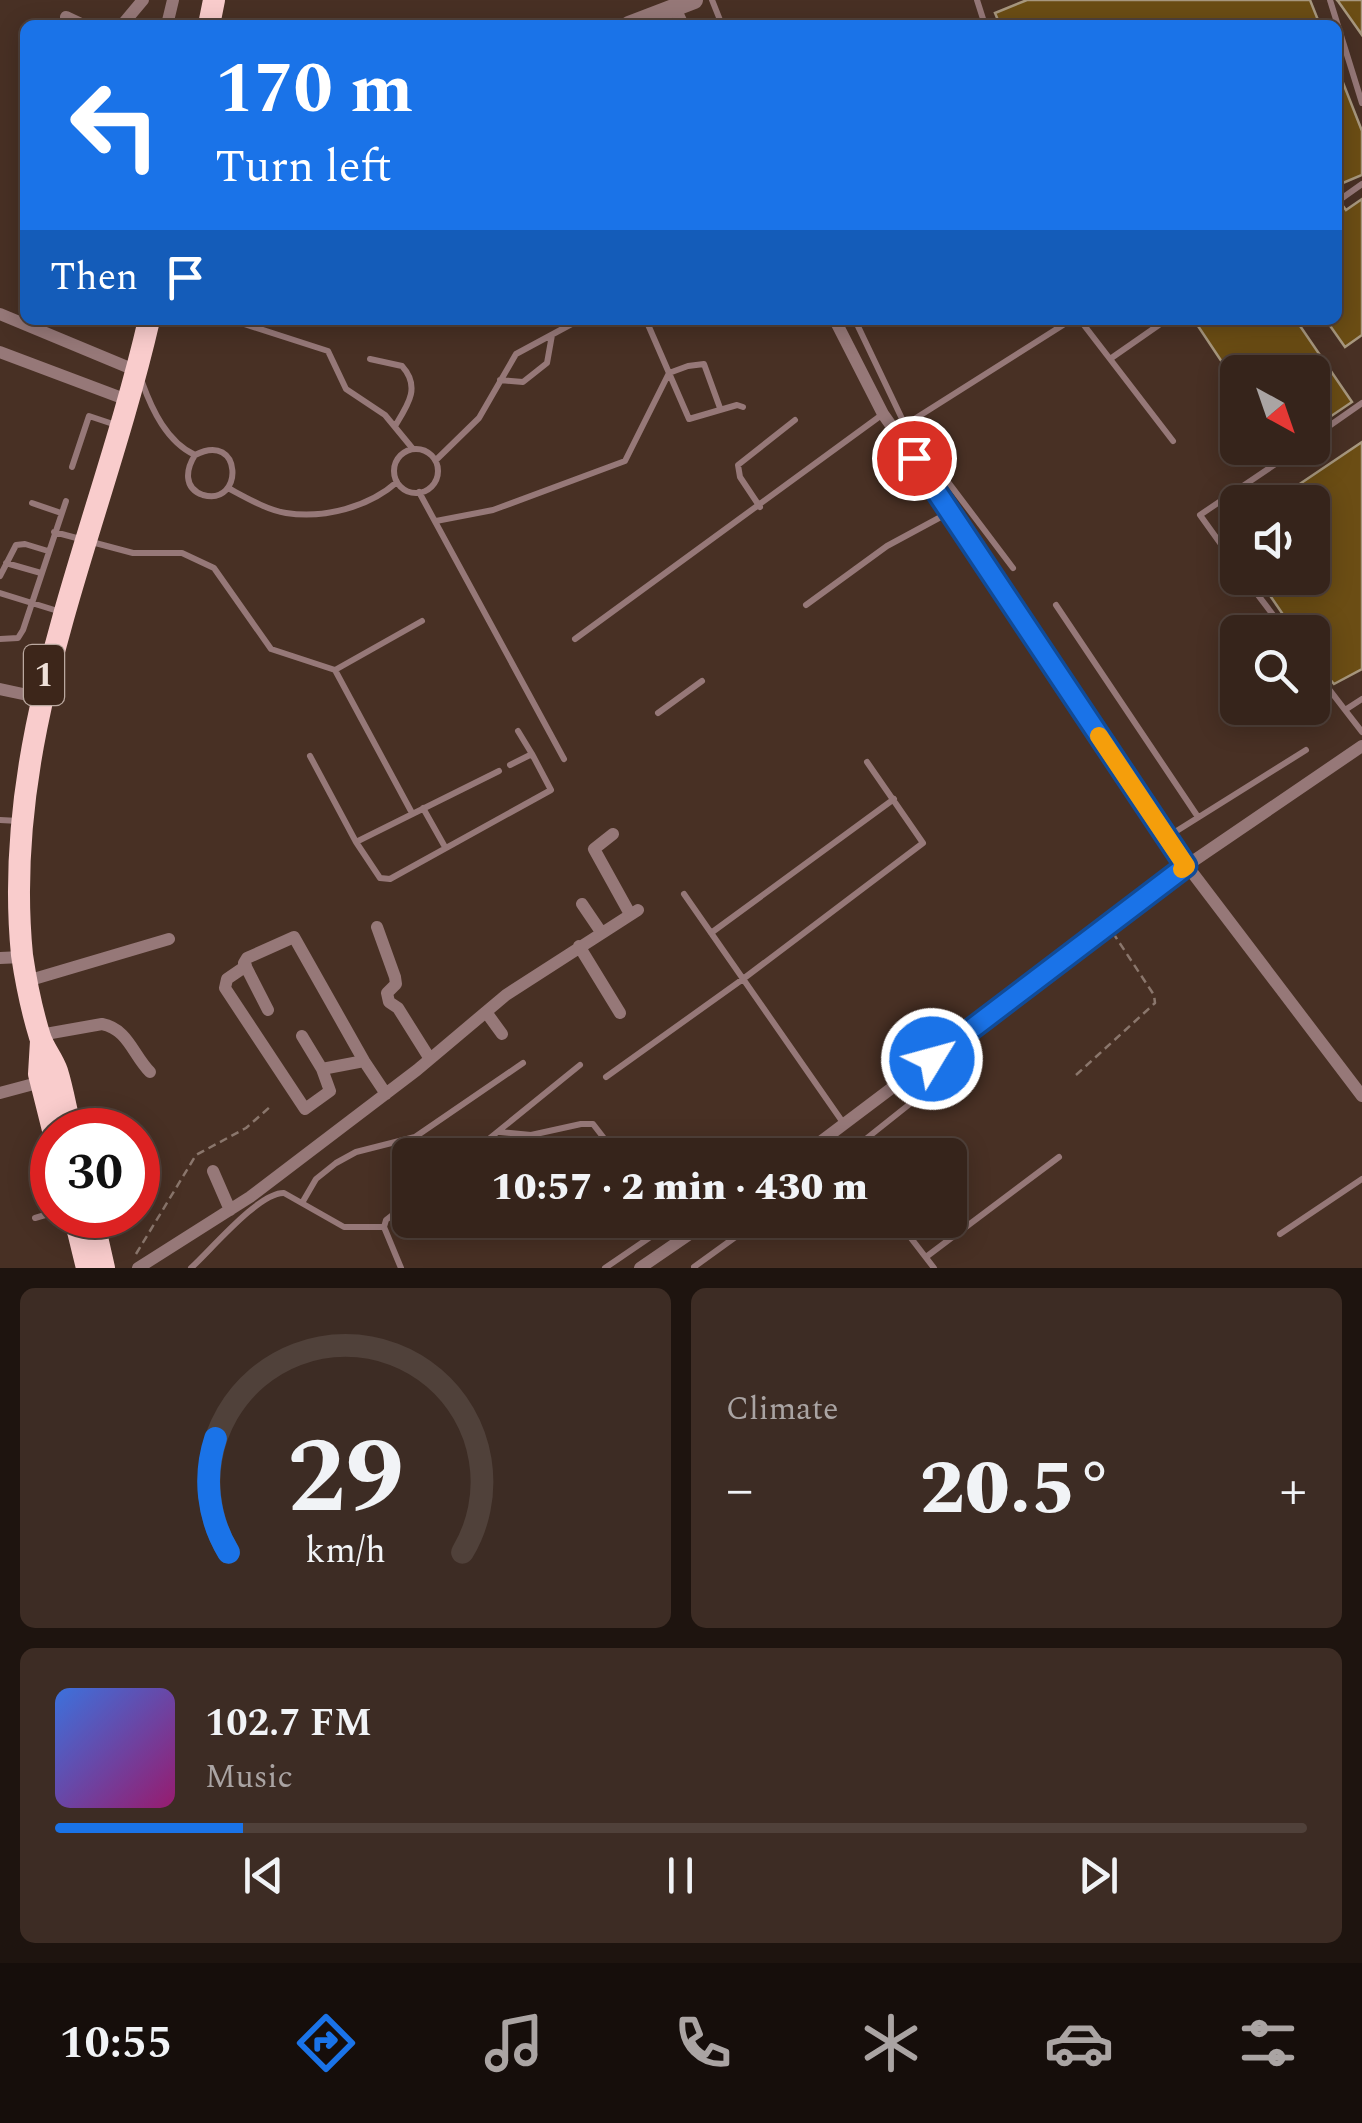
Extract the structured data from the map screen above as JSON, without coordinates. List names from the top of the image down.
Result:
{
  "streets": {
    "highway": ["1"]
  },
  "north": "bottom right",
  "page": {
    "turn": ["170 m", "Turn left"],
    "then": "Then",
    "limit": "30",
    "trip": "10:57 · 2 min · 430 m",
    "tile": "Climate",
    "heat": ["−", "20.5°", "+"],
    "song": ["102.7 FM", "Music"],
    "tabs": "10:55",
    "gauge": ["29", "km/h"]
  }
}
